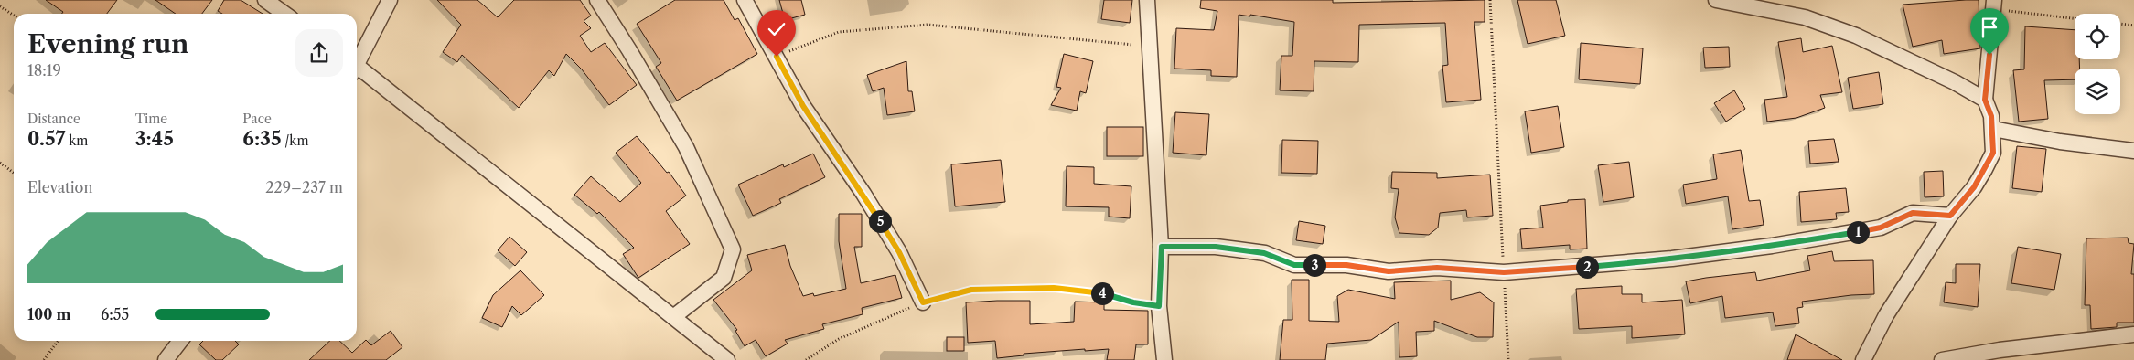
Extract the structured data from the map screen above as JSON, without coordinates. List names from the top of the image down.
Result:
{
  "page": {
    "heading": ["Evening run", "18:19"],
    "stats": [
      ["Distance", "0.57 km"],
      ["Time", "3:45"],
      ["Pace", "6:35 /km"]
    ],
    "chart": ["Elevation", "229–237 m"],
    "pins": [
      "5",
      "1",
      "3",
      "2",
      "4"
    ],
    "list": [
      {
        "name": "100 m",
        "note": "6:55"
      }
    ]
  }
}
